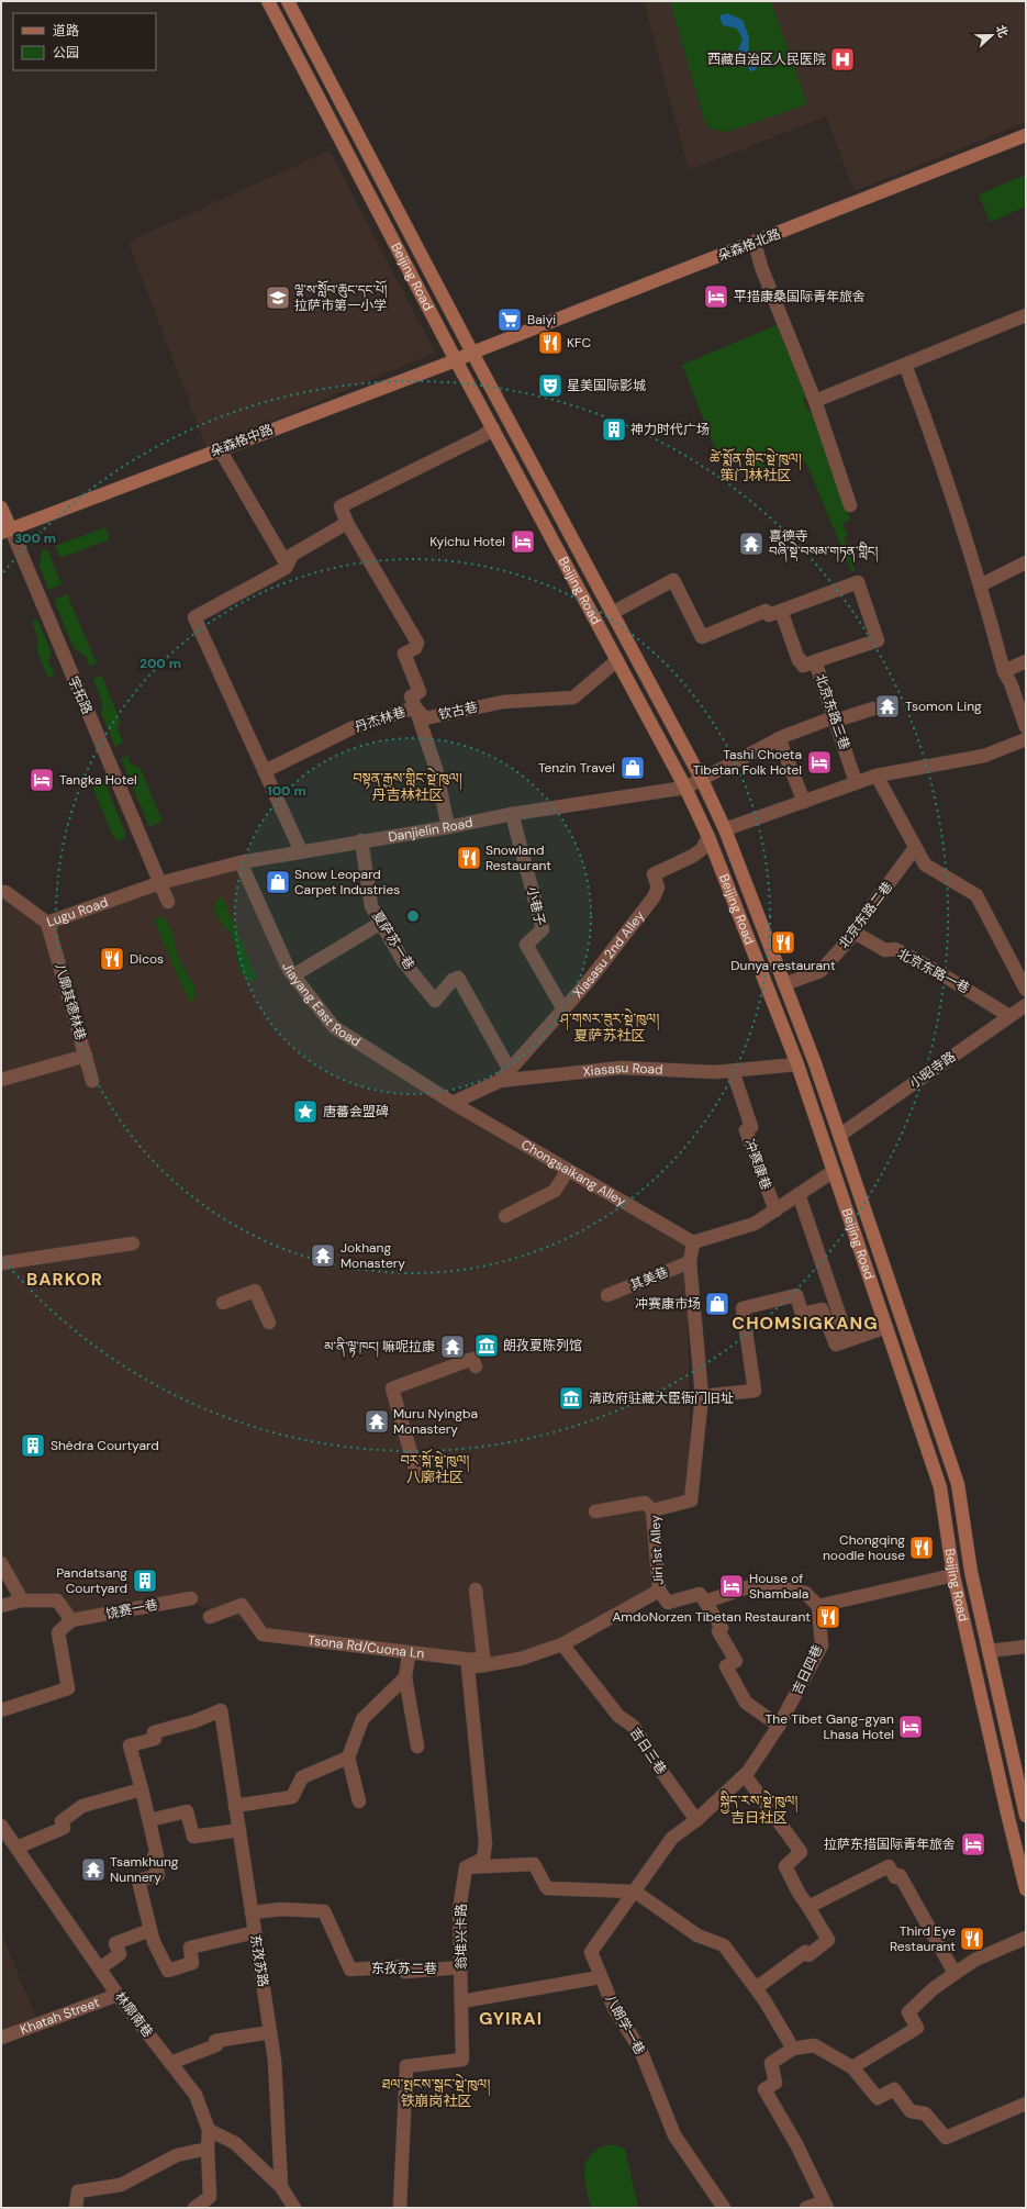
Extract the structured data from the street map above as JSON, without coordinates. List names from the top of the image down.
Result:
{
  "streets": {
    "main road": [
      "朵森格北路",
      "Beijing Road",
      "朵森格中路",
      "宇拓路"
    ],
    "street": [
      "钦古巷",
      "北京东路三巷",
      "丹杰林巷",
      "Danjielin Road",
      "小巷子",
      "Lugu Road",
      "北京东路二巷",
      "夏萨苏一巷",
      "Xiasasu 2nd Alley",
      "北京东路一巷",
      "八廓其德林巷",
      "Jiayang East Road",
      "小昭寺路",
      "Xiasasu Road",
      "冲赛康巷",
      "Chongsaikang Alley",
      "其美巷",
      "Jiri 1st Alley",
      "饶赛一巷",
      "Tsona Rd/Cuona Ln",
      "吉日四巷",
      "吉日三巷",
      "翁堆兴卡路",
      "东孜苏路",
      "东孜苏二巷",
      "林廓南巷",
      "Khatah Street",
      "八朗学一巷"
    ]
  },
  "crossings": [
    ["朵森格北路", "Beijing Road"],
    ["朵森格北路", "朵森格中路"],
    ["Beijing Road", "朵森格中路"],
    ["Beijing Road", "钦古巷"],
    ["Beijing Road", "丹杰林巷"],
    ["Beijing Road", "Danjielin Road"],
    ["Beijing Road", "北京东路二巷"],
    ["Beijing Road", "Xiasasu 2nd Alley"],
    ["Beijing Road", "小昭寺路"],
    ["Beijing Road", "Xiasasu Road"],
    ["朵森格中路", "宇拓路"],
    ["宇拓路", "Danjielin Road"],
    ["宇拓路", "Lugu Road"],
    ["钦古巷", "丹杰林巷"],
    ["钦古巷", "Danjielin Road"],
    ["北京东路三巷", "Danjielin Road"],
    ["Danjielin Road", "小巷子"],
    ["Danjielin Road", "Lugu Road"],
    ["Danjielin Road", "夏萨苏一巷"],
    ["Danjielin Road", "Jiayang East Road"],
    ["小巷子", "Xiasasu 2nd Alley"],
    ["Lugu Road", "八廓其德林巷"],
    ["北京东路二巷", "北京东路一巷"],
    ["夏萨苏一巷", "Xiasasu 2nd Alley"],
    ["Xiasasu 2nd Alley", "Xiasasu Road"],
    ["北京东路一巷", "小昭寺路"],
    ["Jiayang East Road", "Xiasasu Road"],
    ["Jiayang East Road", "Chongsaikang Alley"],
    ["Xiasasu Road", "冲赛康巷"],
    ["Xiasasu Road", "Chongsaikang Alley"],
    ["Chongsaikang Alley", "Jiri 1st Alley"],
    ["其美巷", "Jiri 1st Alley"],
    ["Jiri 1st Alley", "吉日三巷"],
    ["吉日四巷", "吉日三巷"],
    ["吉日四巷", "八朗学一巷"],
    ["翁堆兴卡路", "东孜苏二巷"],
    ["东孜苏路", "东孜苏二巷"],
    ["林廓南巷", "Khatah Street"]
  ],
  "districts": [
    "ཚེ་སྨོན་གླིང་སྡེ་ཁུལ། 策门林社区",
    "བསྟན་རྒྱས་གླིང་སྡེ་ཁུལ། 丹吉林社区",
    "ཤ་གསར་ཟུར་སྡེ་ཁུལ། 夏萨苏社区",
    "BARKOR",
    "CHOMSIGKANG",
    "བར་སྐོ་སྡེ་ཁུལ། 八廓社区",
    "སྐྱིད་རས་སྡེ་ཁུལ། 吉日社区",
    "GYIRAI",
    "ཐལ་སྤུངས་སྒང་སྡེ་ཁུལ། 铁崩岗社区"
  ],
  "places": {
    "hospital": ["西藏自治区人民医院"],
    "hotel": [
      "平措康桑国际青年旅舍",
      "Kyichu Hotel",
      "Tashi Choeta Tibetan Folk Hotel",
      "Tangka Hotel",
      "House of Shambala",
      "The Tibet Gang-gyan Lhasa Hotel",
      "拉萨东措国际青年旅舍"
    ],
    "school or university": ["ལྷ་ས་སློབ་ཆུང་དང་པོ། 拉萨市第一小学"],
    "supermarket": ["Baiyi"],
    "restaurant": [
      "KFC",
      "Snowland Restaurant",
      "Dunya restaurant",
      "Dicos",
      "Chongqing noodle house",
      "AmdoNorzen Tibetan Restaurant",
      "Third Eye Restaurant"
    ],
    "theatre": ["星美国际影城"],
    "building": ["神力时代广场", "Shédra Courtyard", "Pandatsang Courtyard"],
    "temple": [
      "喜德寺 བཞི་སྡེ་བསམ་གཏན་གླིང།",
      "Tsomon Ling",
      "Jokhang Monastery",
      "མ་ནི་ལྟ་ཁང། 嘛呢拉康",
      "Muru Nyingba Monastery",
      "Tsamkhung Nunnery"
    ],
    "shop": ["Tenzin Travel", "Snow Leopard Carpet Industries", "冲赛康市场"],
    "place": ["唐蕃会盟碑"],
    "museum": ["朗孜夏陈列馆", "清政府驻藏大臣衙门旧址"]
  },
  "legend": ["道路", "公园"],
  "north": "right",
  "rings": ["300 m", "200 m", "100 m"]
}
